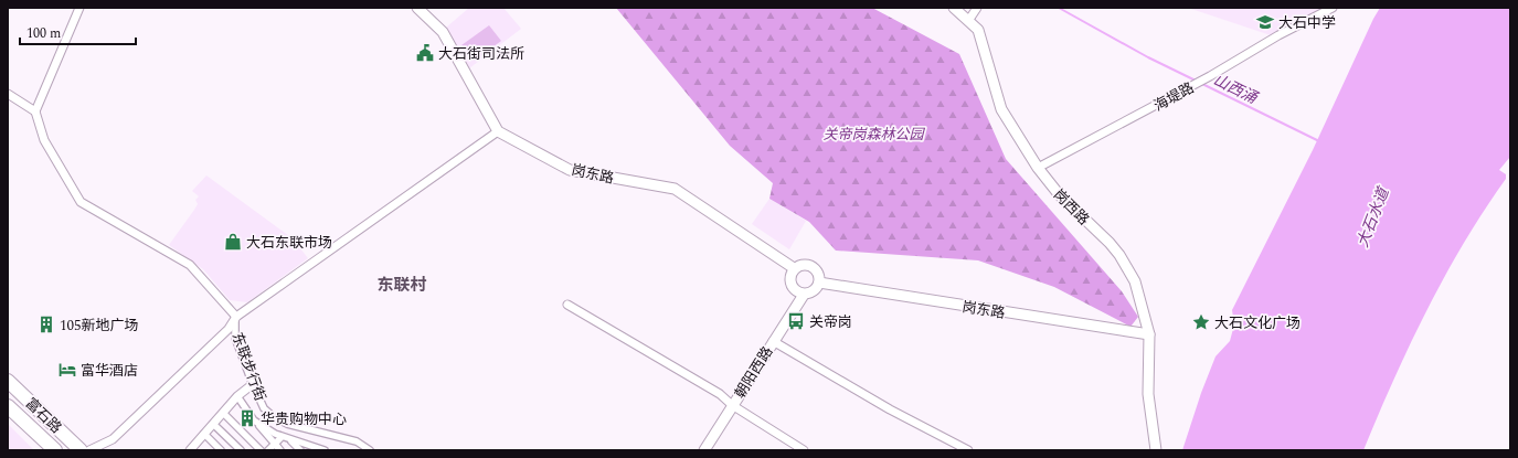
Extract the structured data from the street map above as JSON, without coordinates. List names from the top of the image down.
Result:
{
  "streets": {
    "highway": ["富石路"],
    "street": [
      "海堤路",
      "岗东路",
      "岗西路",
      "东联步行街",
      "朝阳西路"
    ]
  },
  "crossings": [
    ["海堤路", "岗西路"],
    ["岗东路", "岗西路"],
    ["岗东路", "朝阳西路"]
  ],
  "districts": ["东联村"],
  "water": ["山西涌", "大石水道"],
  "parks": ["关帝岗森林公园"],
  "places": {
    "school or university": ["大石中学"],
    "public building": ["大石街司法所"],
    "shop": ["大石东联市场"],
    "bus stop": ["关帝岗"],
    "place": ["大石文化广场"],
    "building": ["105新地广场", "华贵购物中心"],
    "hotel": ["富华酒店"]
  },
  "scale_bar": "100 m"
}
